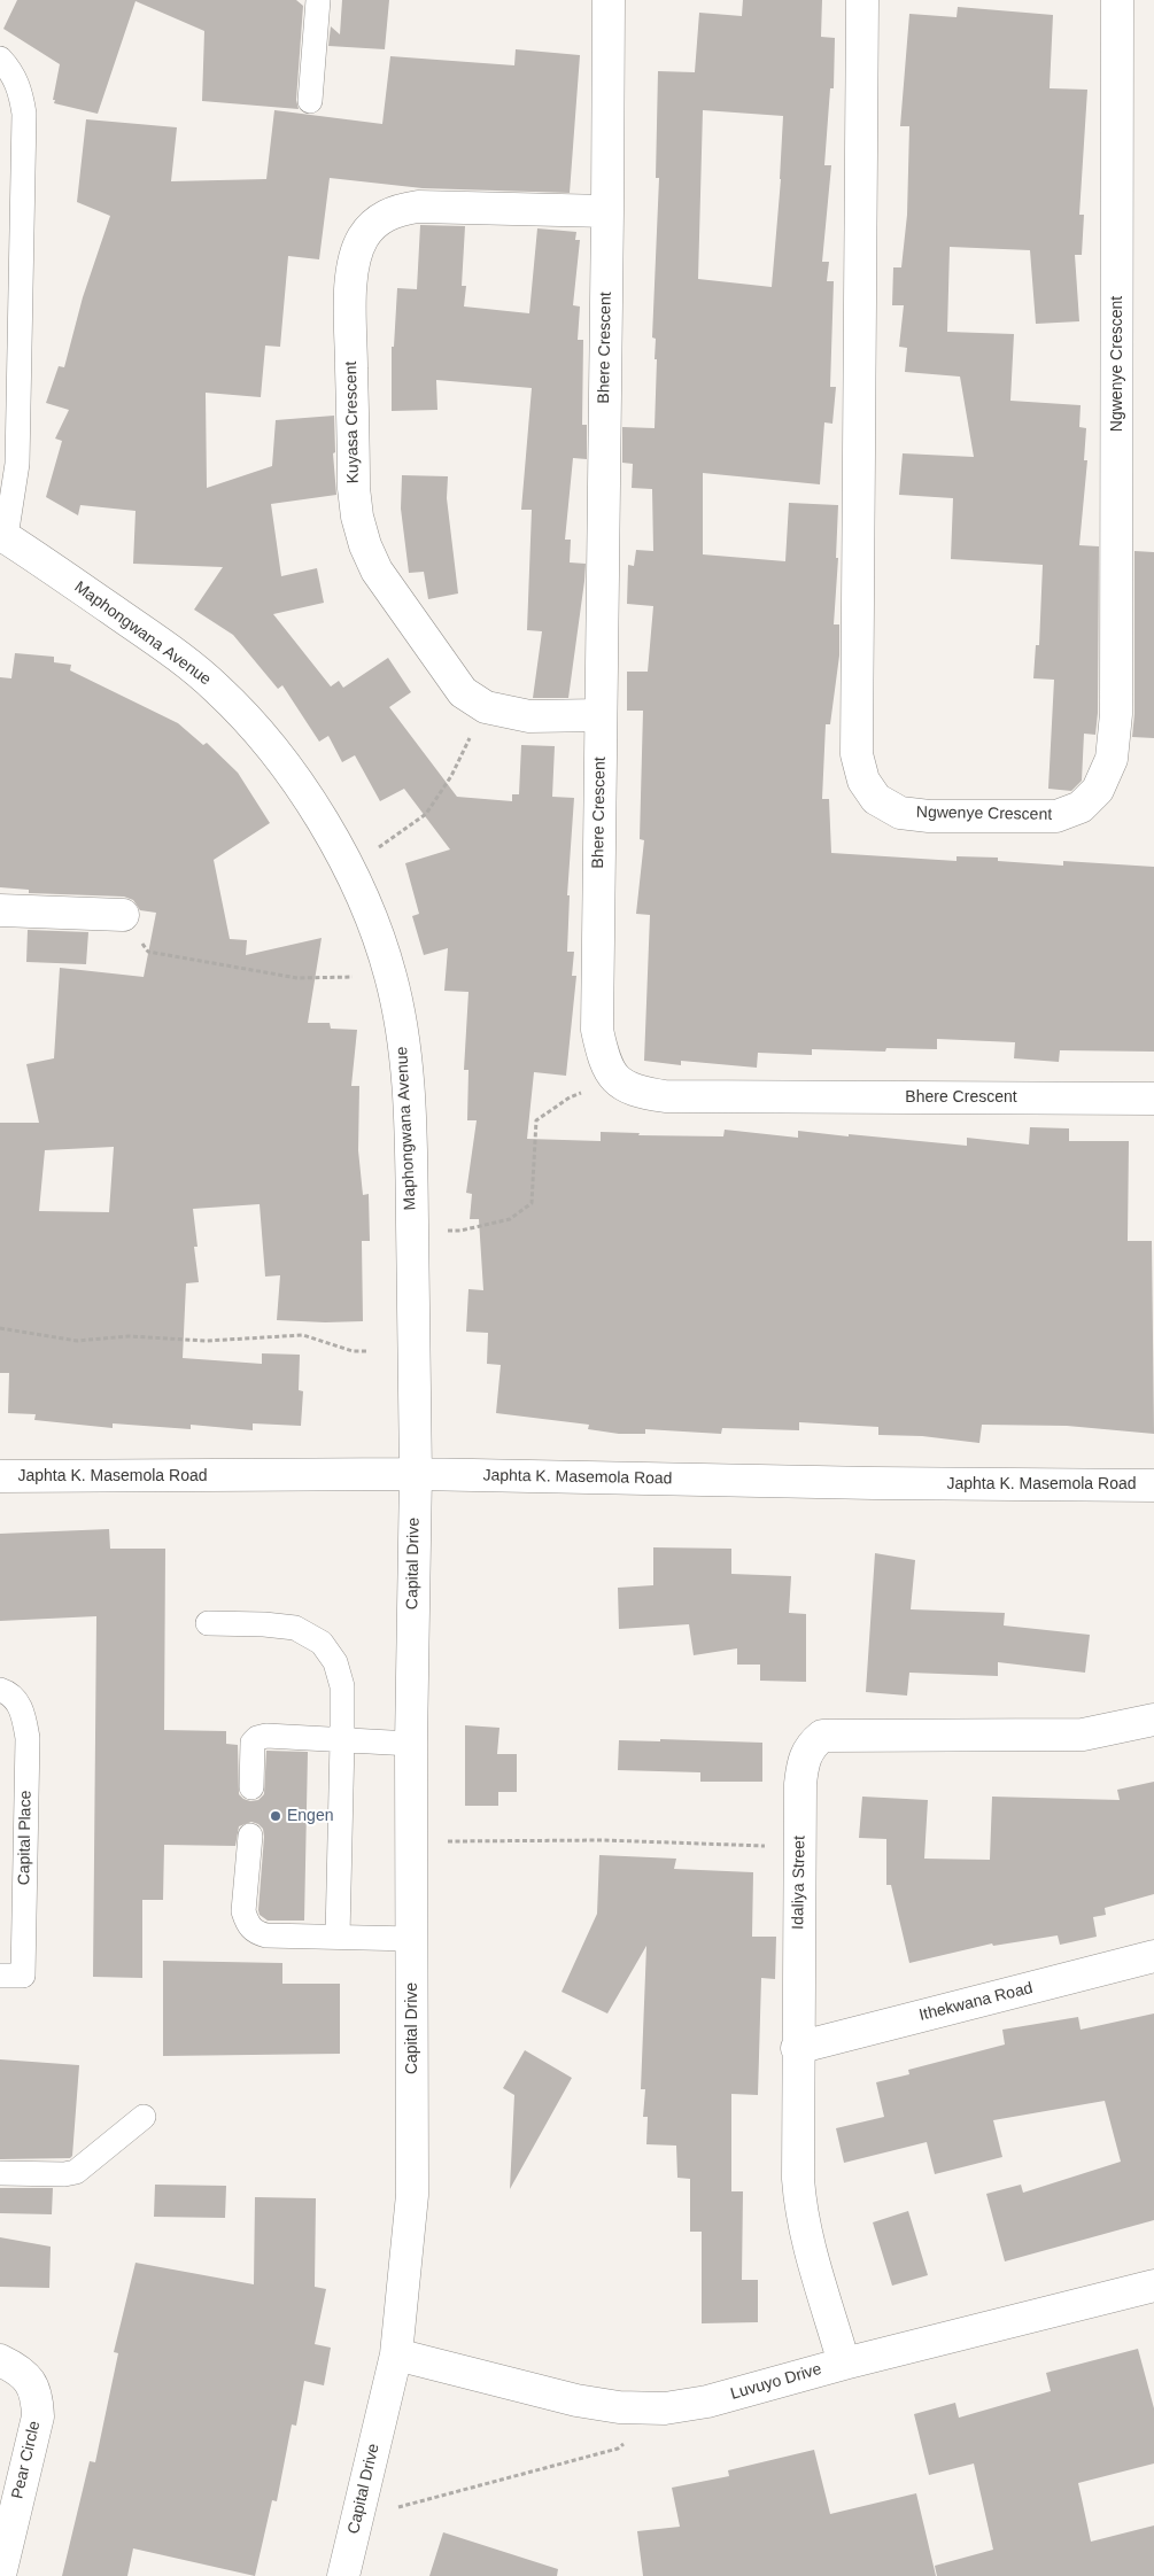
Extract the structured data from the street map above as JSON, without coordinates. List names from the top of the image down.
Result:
{
  "streets": {
    "street": [
      "Bhere Crescent",
      "Ngwenye Crescent",
      "Kuyasa Crescent",
      "Maphongwana Avenue",
      "Japhta K. Masemola Road",
      "Capital Drive",
      "Idaliya Street",
      "Ithekwana Road",
      "Luvuyo Drive",
      "Pear Circle"
    ],
    "lane": ["Capital Place"]
  },
  "crossings": [
    ["Bhere Crescent", "Kuyasa Crescent"],
    ["Maphongwana Avenue", "Japhta K. Masemola Road"],
    ["Maphongwana Avenue", "Capital Drive"],
    ["Japhta K. Masemola Road", "Capital Drive"],
    ["Capital Drive", "Luvuyo Drive"],
    ["Idaliya Street", "Ithekwana Road"],
    ["Idaliya Street", "Luvuyo Drive"]
  ],
  "places": ["Engen"]
}
